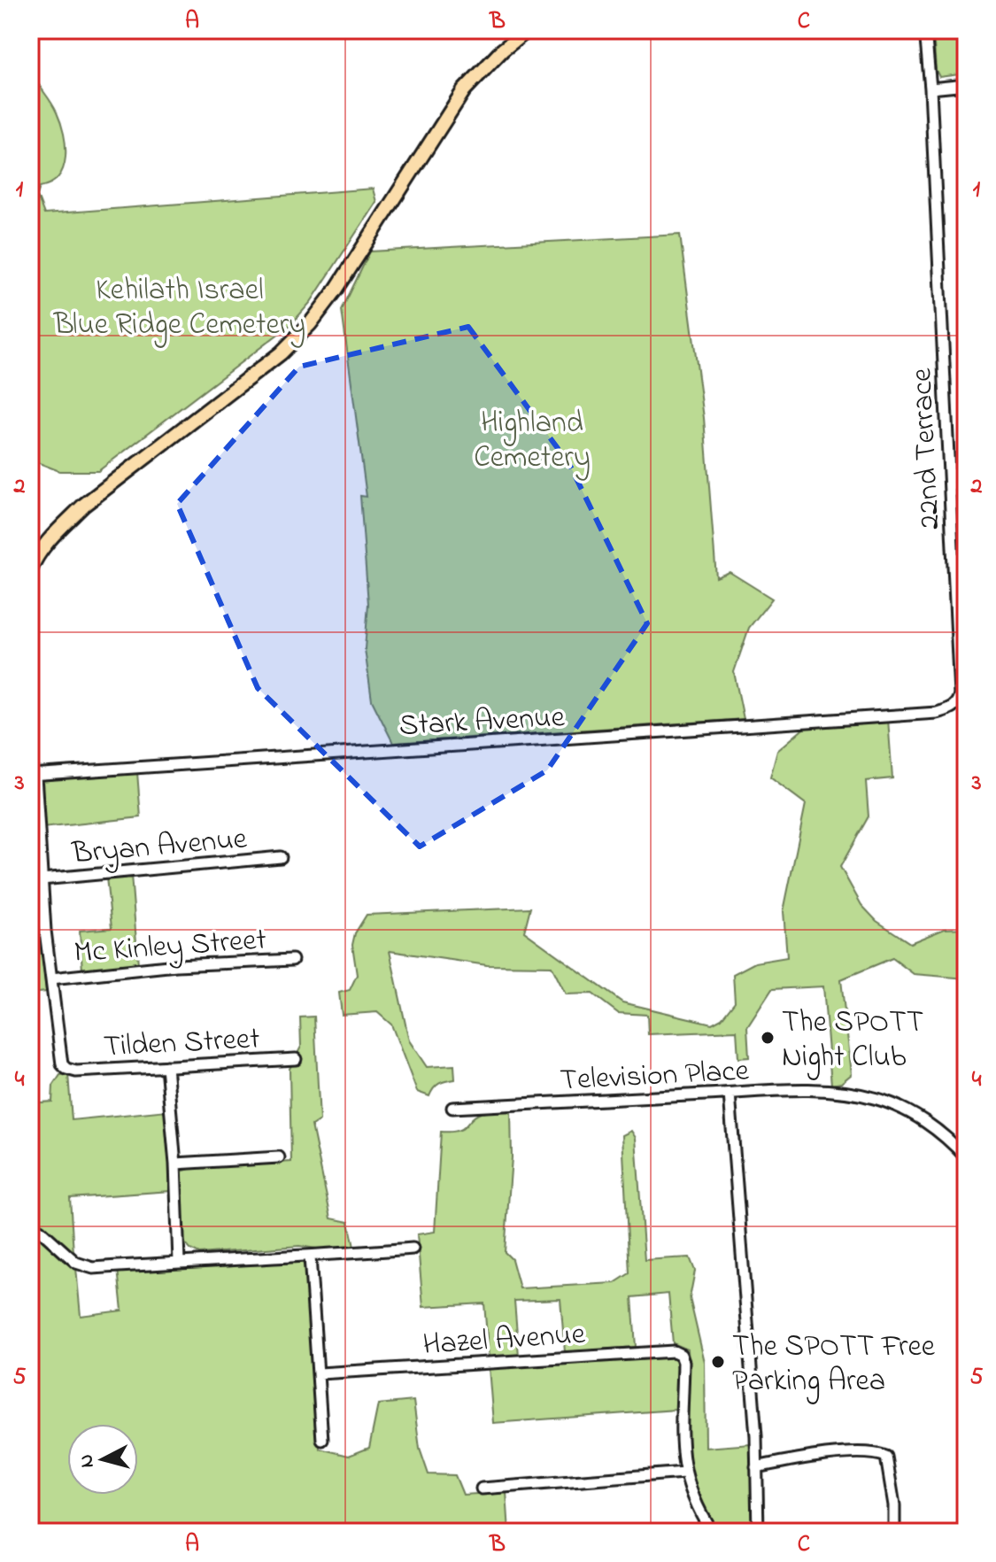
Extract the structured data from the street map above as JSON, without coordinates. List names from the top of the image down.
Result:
{
  "streets": {
    "street": [
      "22nd Terrace",
      "Stark Avenue",
      "Bryan Avenue",
      "Mc Kinley Street",
      "Tilden Street",
      "Television Place",
      "Hazel Avenue"
    ]
  },
  "crossings": [
    ["22nd Terrace", "Stark Avenue"],
    ["Mc Kinley Street", "Tilden Street"]
  ],
  "parks": ["Kehilath Israel Blue Ridge Cemetery", "Highland Cemetery"],
  "places": ["The SPOTT Night Club", "The SPOTT Free Parking Area"],
  "north": "left",
  "grid": {
    "columns": ["A", "B", "C"],
    "rows": [
      "1",
      "2",
      "3",
      "4",
      "5"
    ]
  }
}
